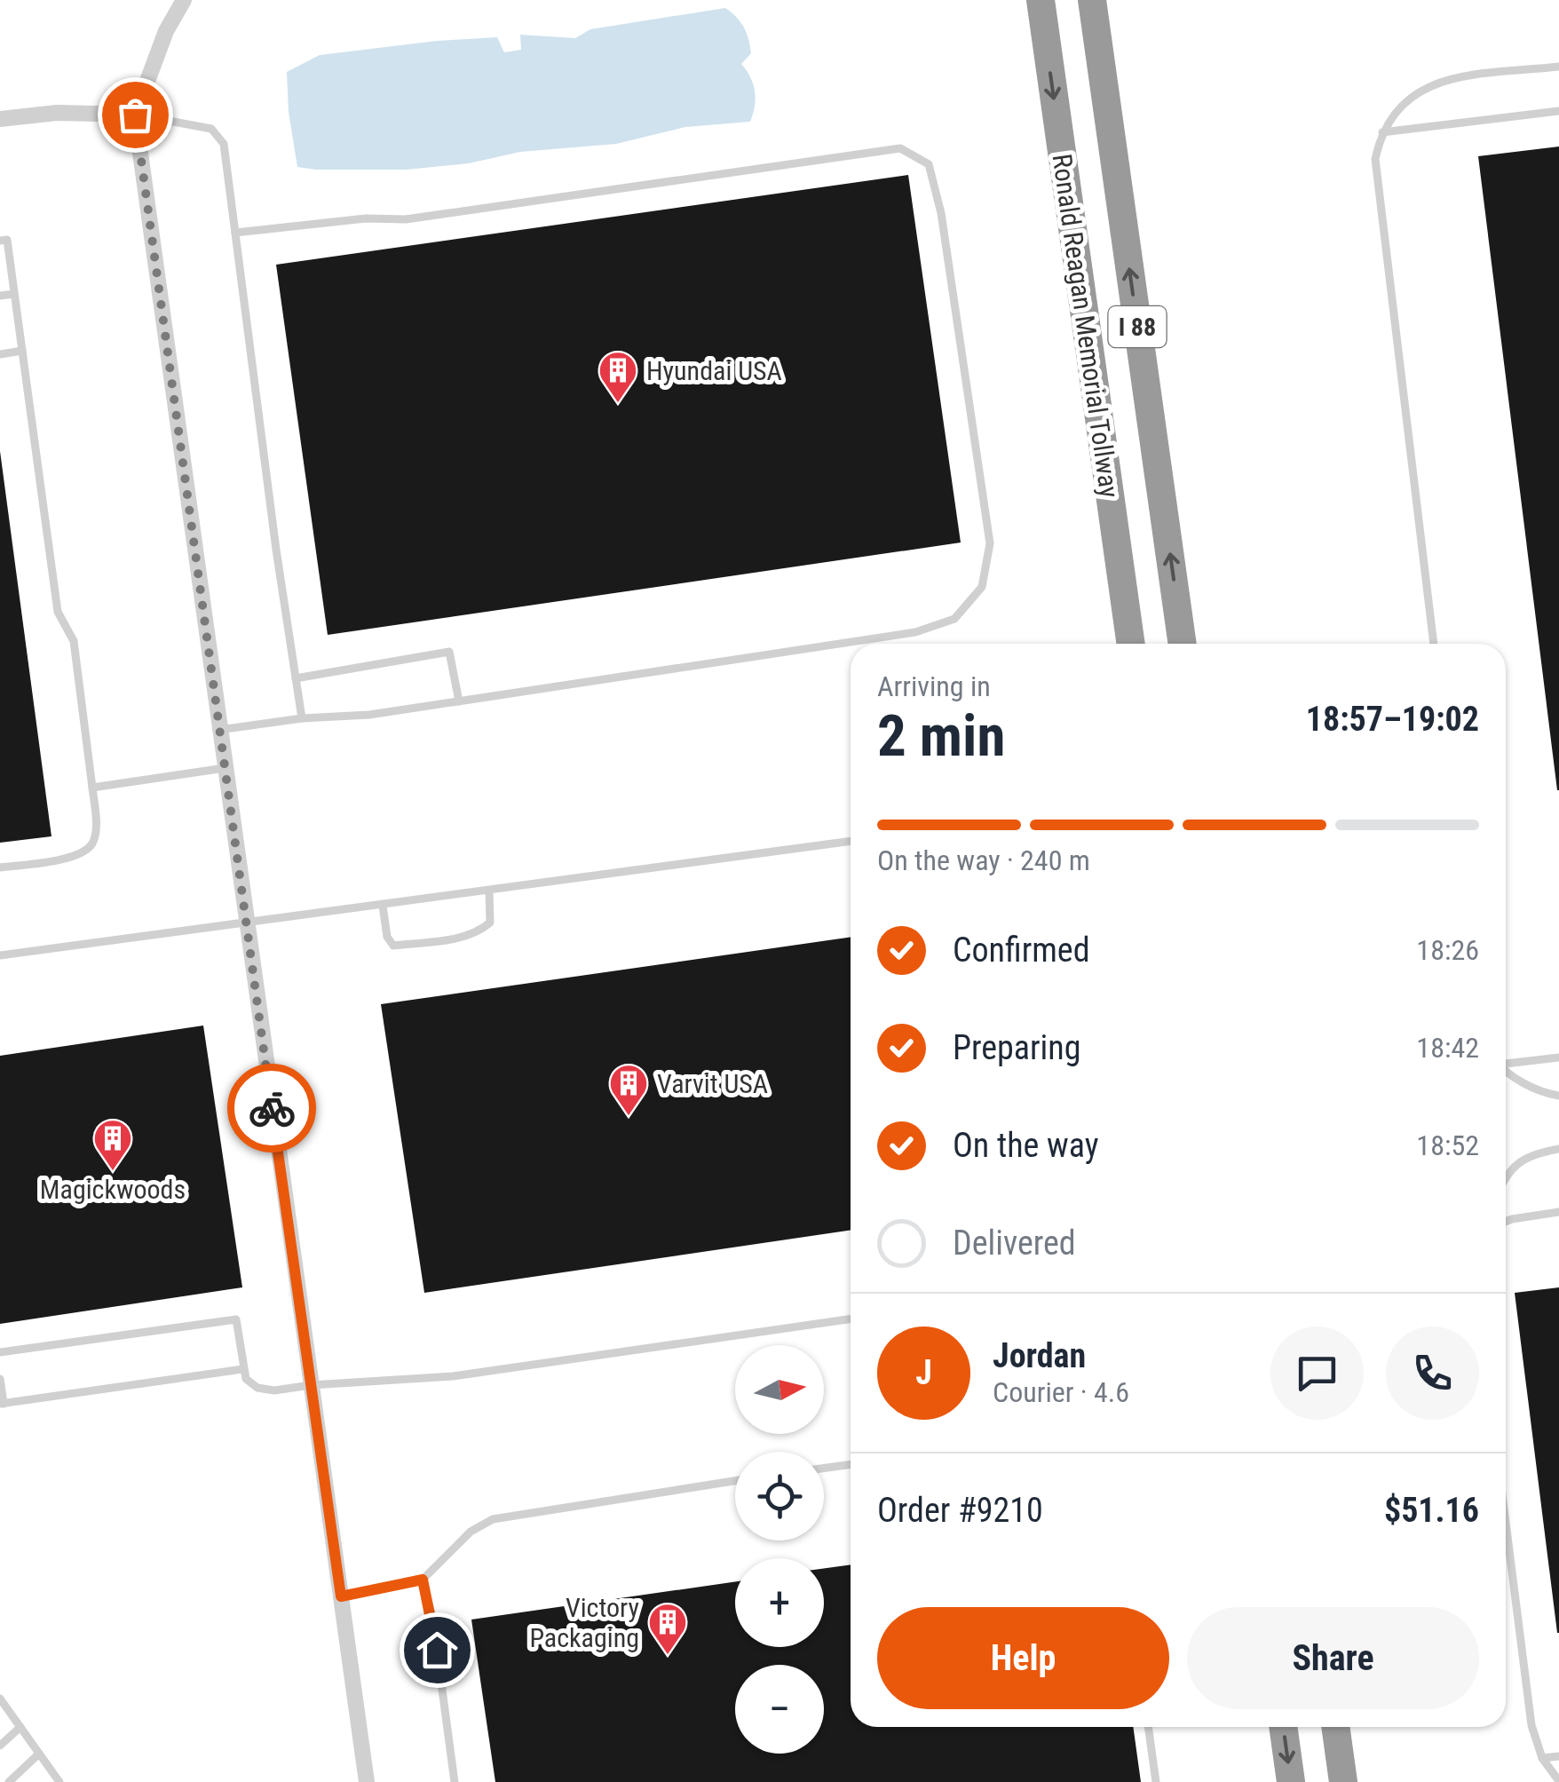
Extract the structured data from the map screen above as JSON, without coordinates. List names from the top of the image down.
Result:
{
  "streets": {
    "highway": ["Ronald Reagan Memorial Tollway", "I 88"]
  },
  "places": {
    "building": [
      "Hyundai USA",
      "Varvit USA",
      "Magickwoods",
      "Victory Packaging"
    ]
  },
  "north": "right",
  "page": {
    "heading": ["2 min", "Arriving in", "18:57–19:02"],
    "panel": [
      "Jordan",
      "Courier · 4.6",
      "Order #9210",
      "$51.16"
    ],
    "bar": "On the way · 240 m",
    "list": [
      ["Confirmed", "18:26"],
      ["Preparing", "18:42"],
      ["On the way", "18:52"],
      "Delivered"
    ],
    "round": "J",
    "map_buttons": ["+", "−"],
    "buttons": ["Help", "Share"]
  }
}
